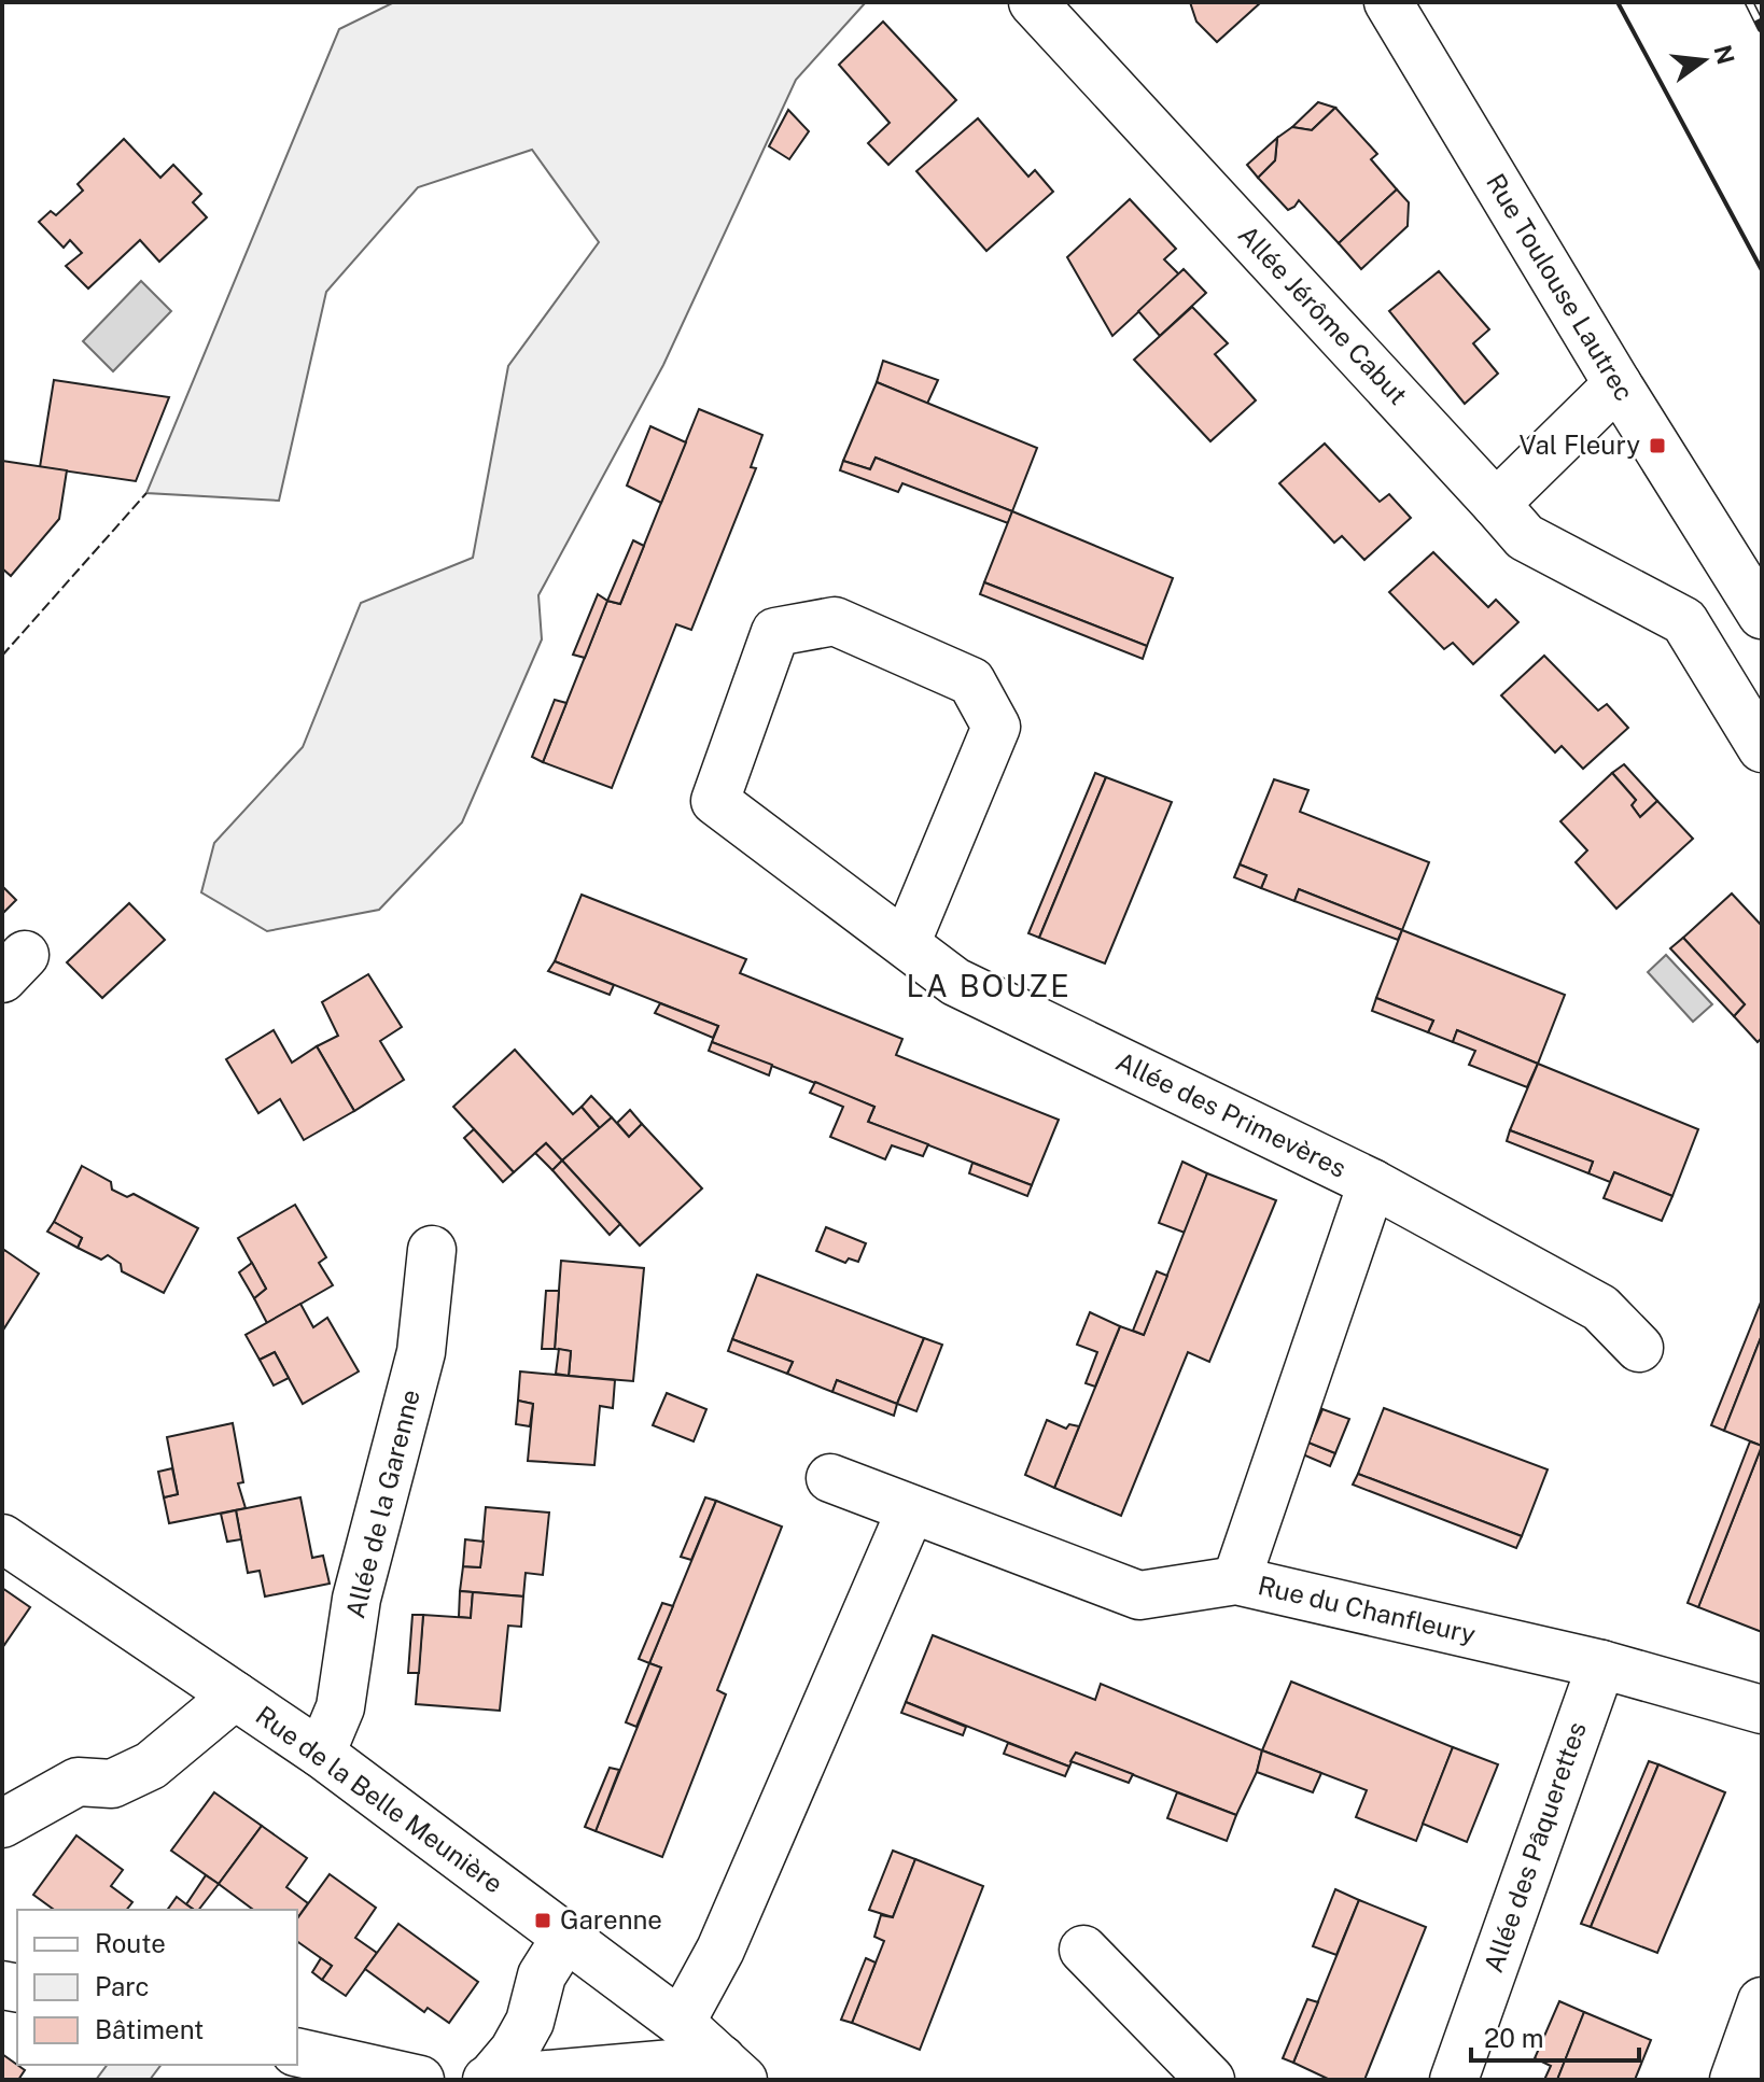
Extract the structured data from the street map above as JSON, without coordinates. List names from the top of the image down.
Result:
{
  "streets": {
    "street": [
      "Rue Toulouse Lautrec",
      "Allée Jérôme Cabut",
      "Allée des Primevères",
      "Allée de la Garenne",
      "Rue du Chanfleury",
      "Rue de la Belle Meunière",
      "Allée des Pâquerettes"
    ]
  },
  "crossings": [
    ["Allée des Primevères", "Rue du Chanfleury"],
    ["Allée de la Garenne", "Rue de la Belle Meunière"],
    ["Rue du Chanfleury", "Allée des Pâquerettes"]
  ],
  "districts": ["LA BOUZE"],
  "places": {
    "transit": ["Val Fleury", "Garenne"]
  },
  "legend": ["Route", "Parc", "Bâtiment"],
  "scale_bar": "20 m",
  "north": "right"
}
